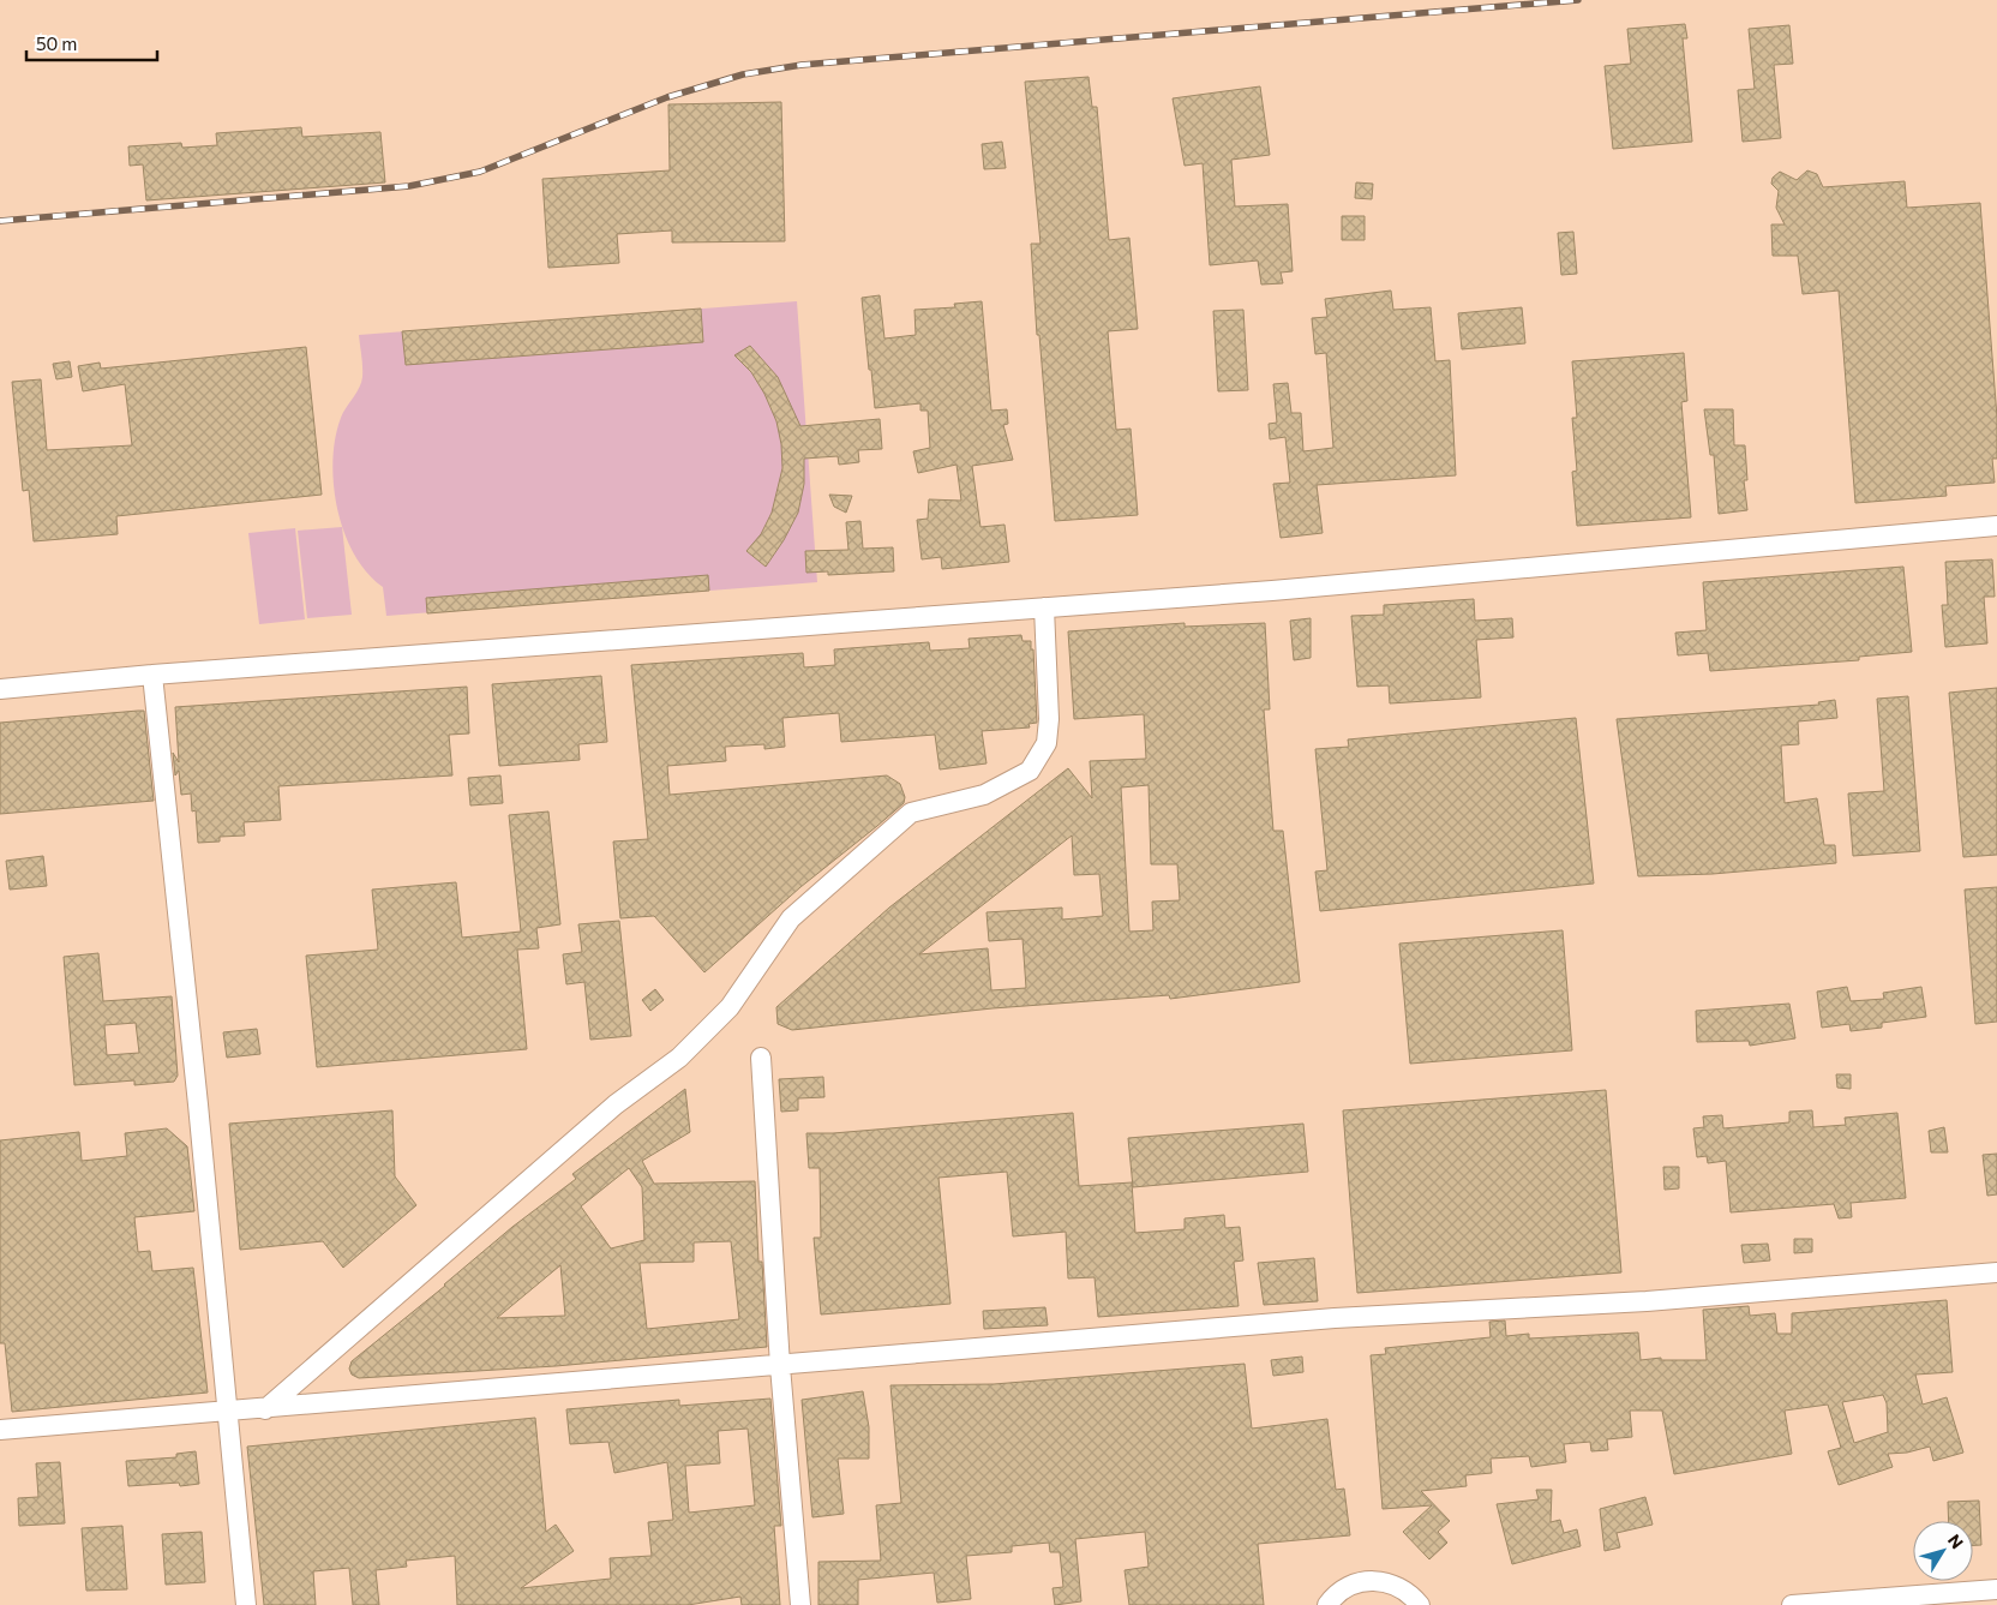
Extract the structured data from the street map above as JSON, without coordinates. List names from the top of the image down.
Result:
{
  "scale_bar": "50 m",
  "north": "top right"
}
